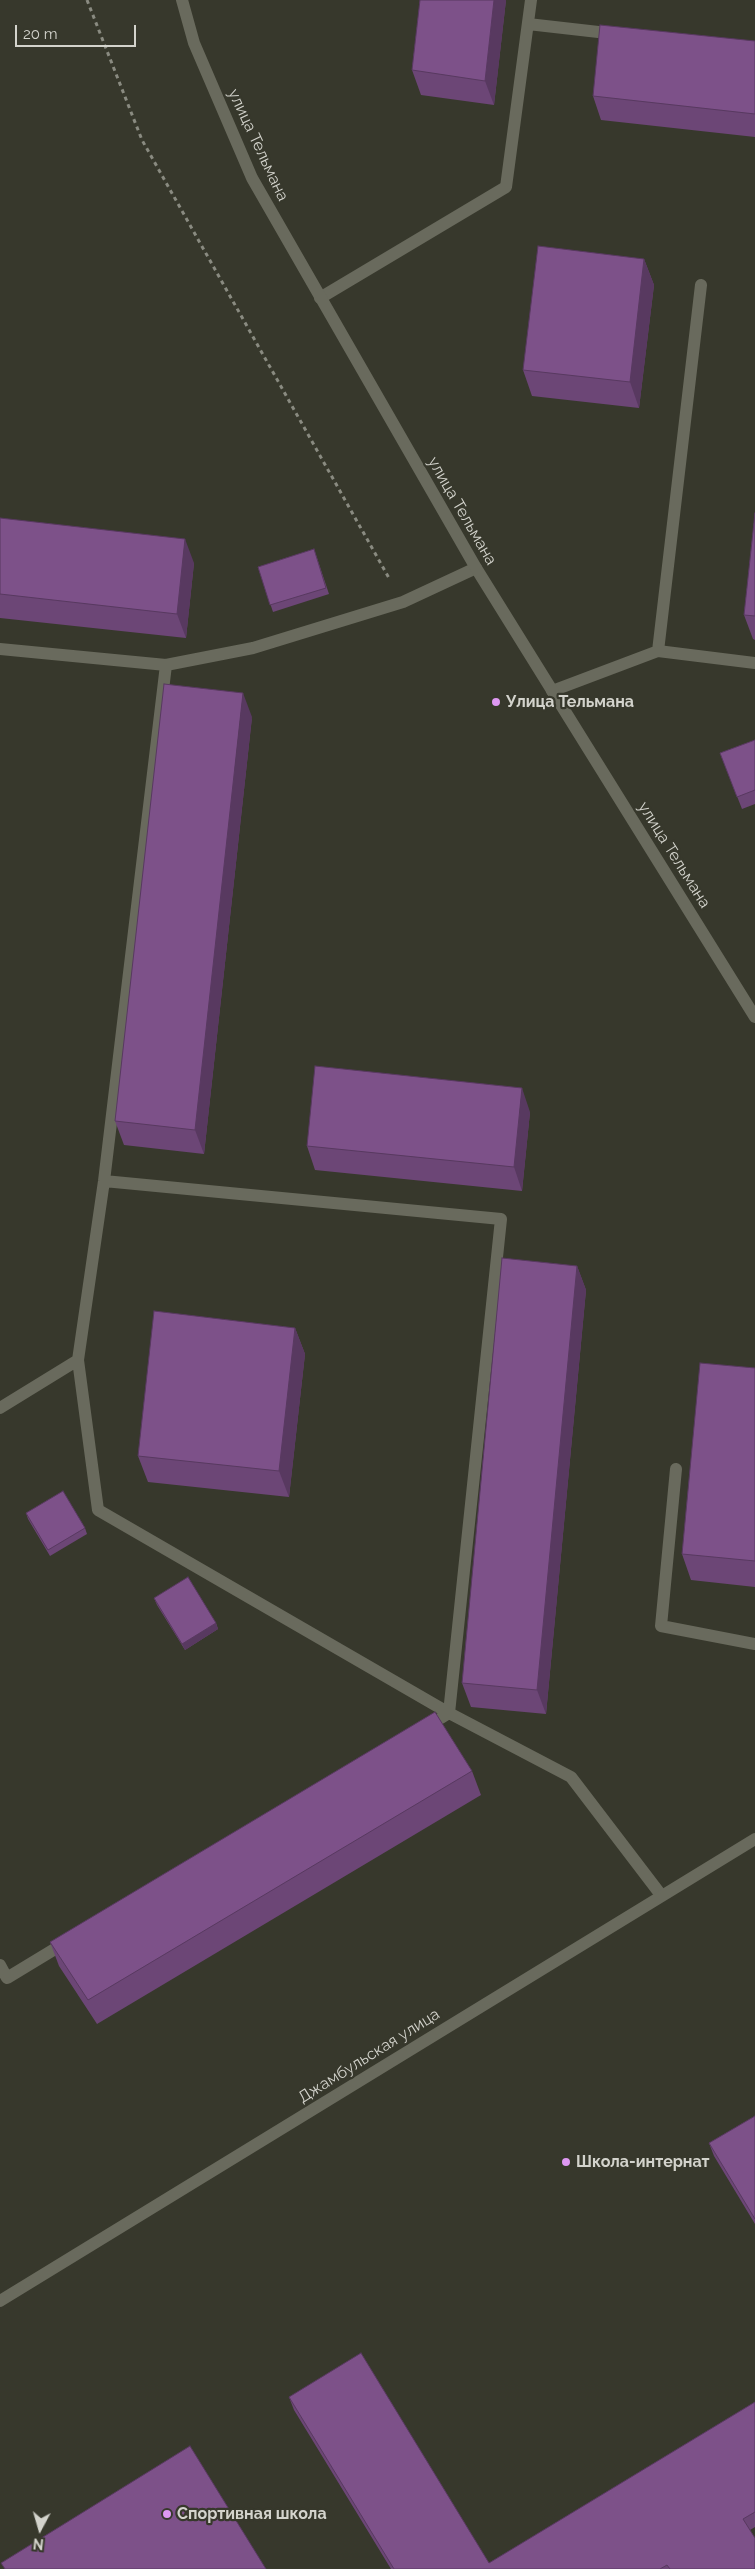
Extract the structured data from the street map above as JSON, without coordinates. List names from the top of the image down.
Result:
{
  "streets": {
    "main road": ["улица Тельмана", "Джамбульская улица"]
  },
  "places": ["Улица Тельмана", "Школа-интернат", "Спортивная школа"],
  "scale_bar": "20 m",
  "north": "bottom"
}
